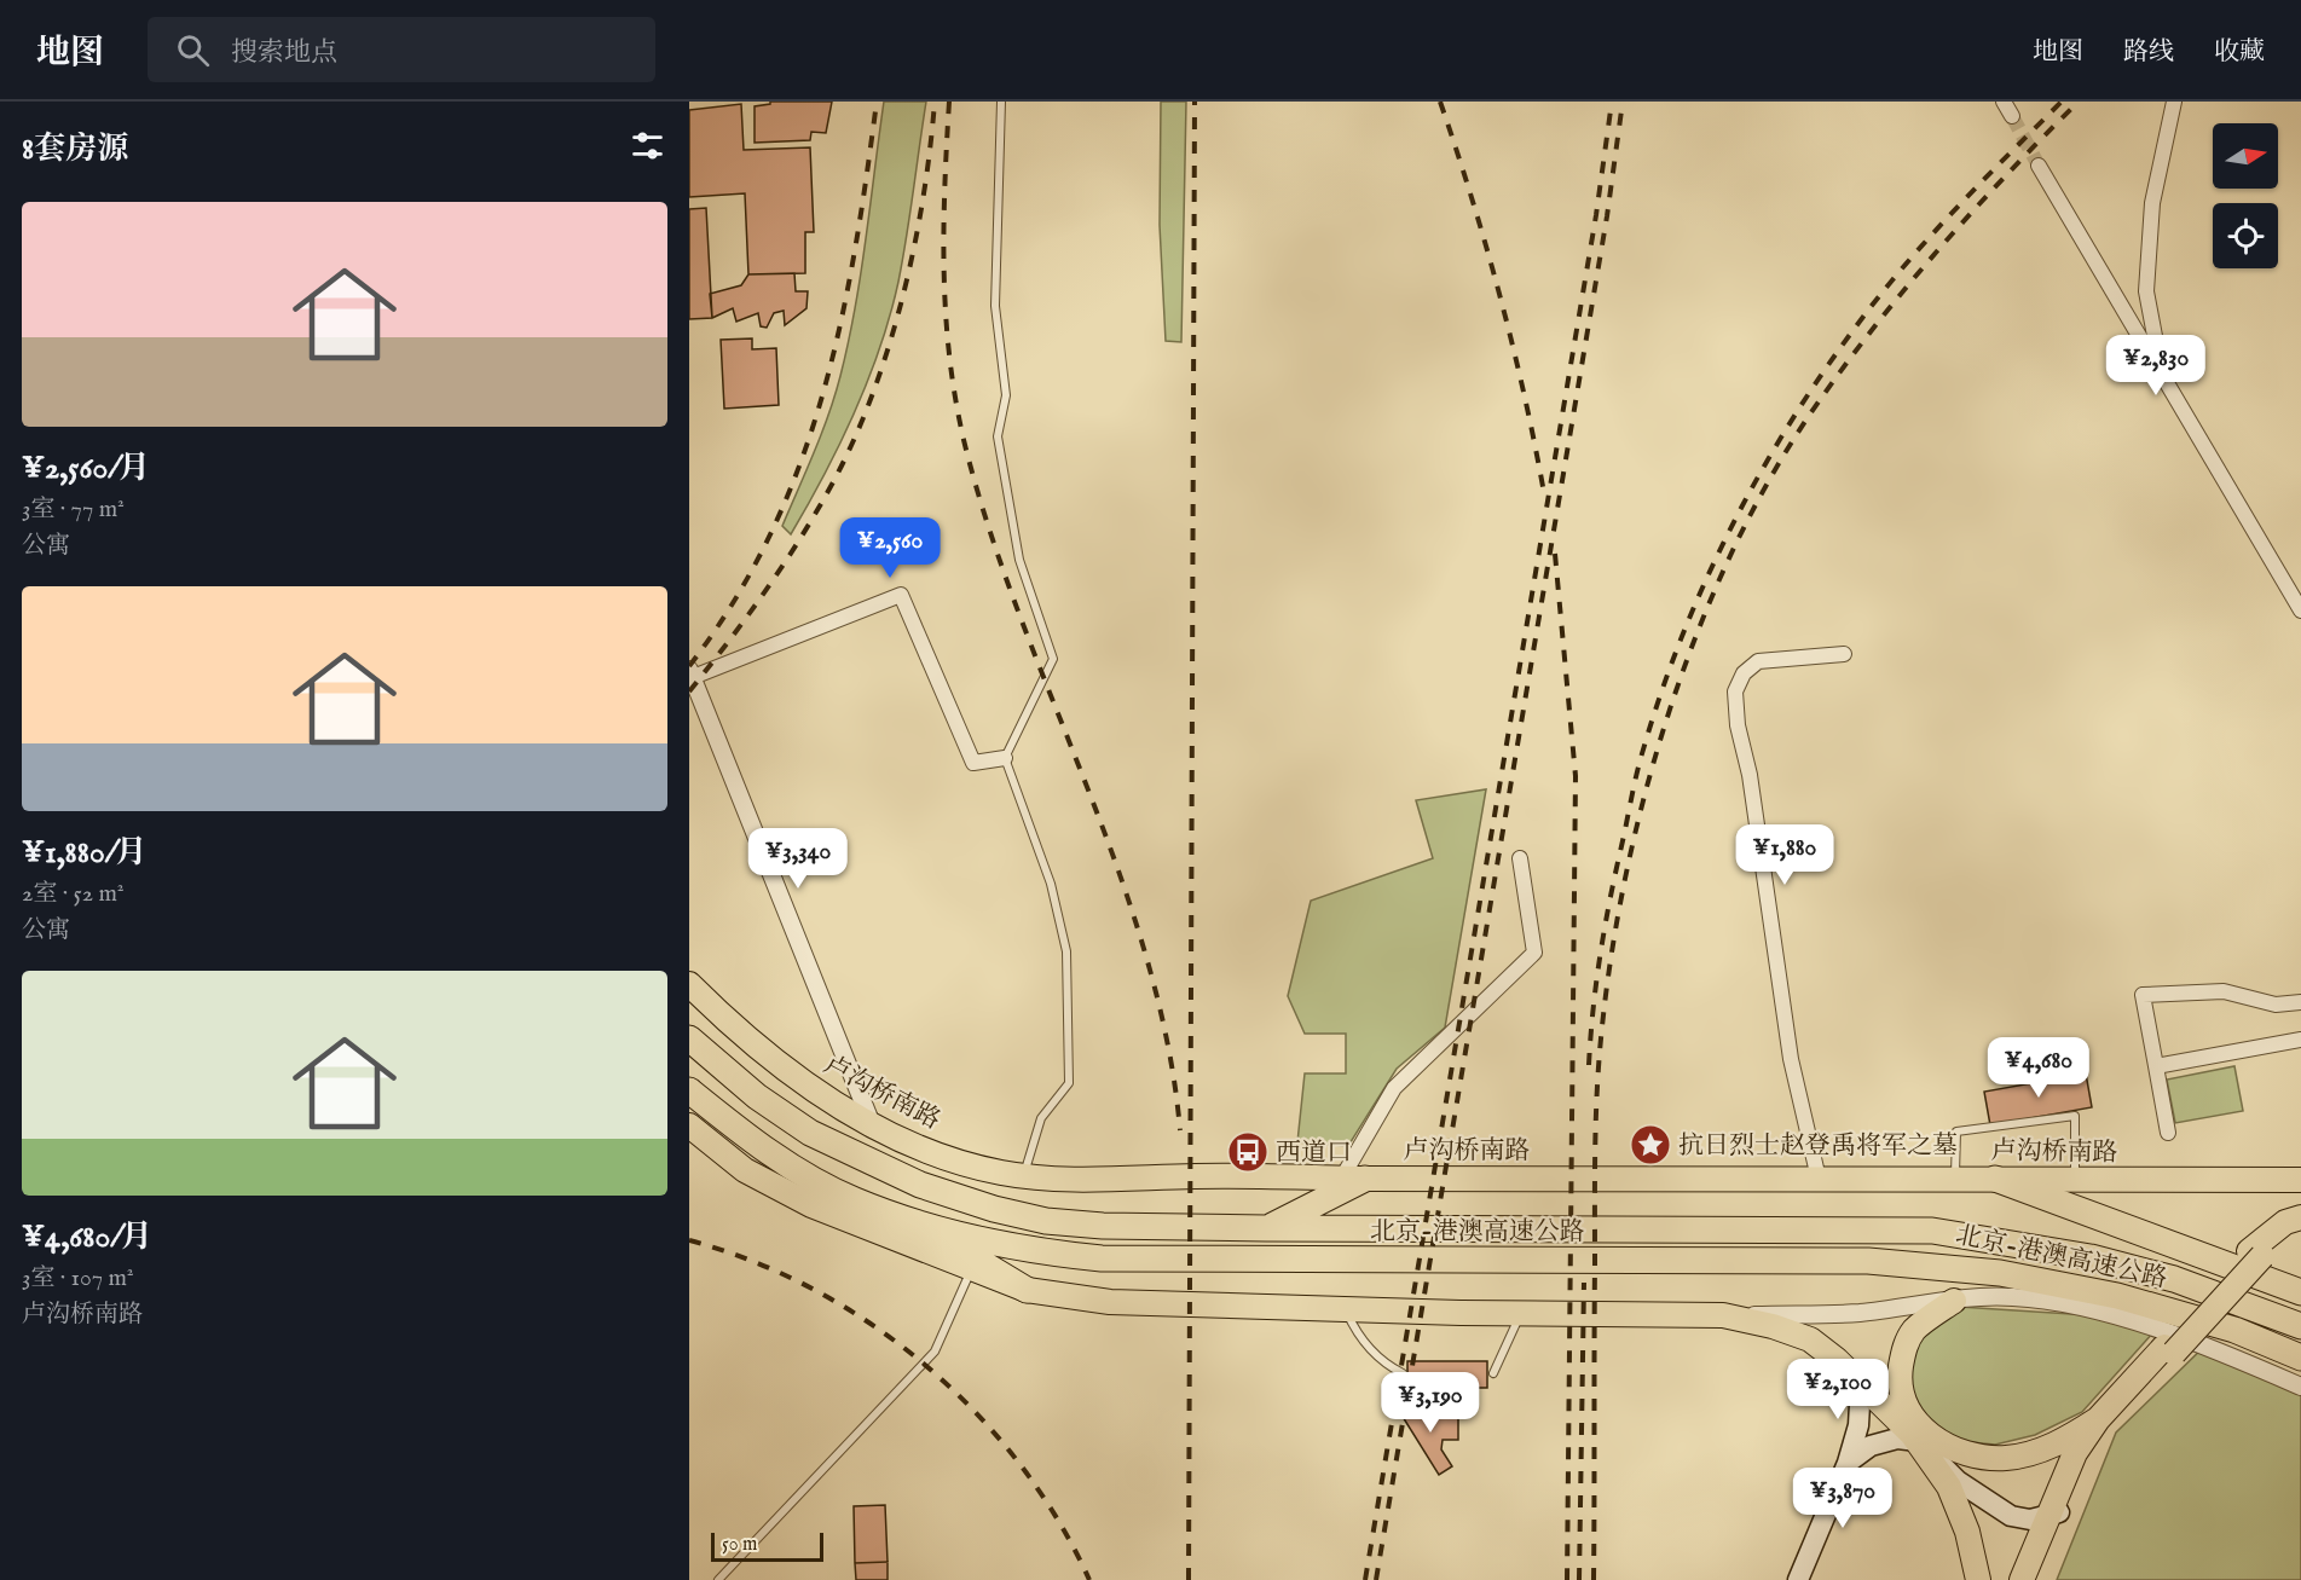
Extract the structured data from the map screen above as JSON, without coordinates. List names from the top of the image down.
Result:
{
  "streets": {
    "highway": ["卢沟桥南路", "北京-港澳高速公路"]
  },
  "places": {
    "place": ["抗日烈士赵登禹将军之墓"],
    "bus stop": ["西道口"]
  },
  "scale_bar": "50 m",
  "north": "right",
  "page": {
    "header": "地图",
    "search": "搜索地点",
    "nav": ["地图", "路线", "收藏"],
    "heading": "8套房源",
    "list": [
      {
        "name": "¥2,560/月",
        "note": "3室 · 77 m² · 公寓"
      },
      {
        "name": "¥1,880/月",
        "note": "2室 · 52 m² · 公寓"
      },
      {
        "name": "¥4,680/月",
        "note": "3室 · 107 m² · 卢沟桥南路"
      }
    ],
    "price": [
      "¥2,830",
      "¥2,560",
      "¥1,880",
      "¥3,340",
      "¥4,680",
      "¥2,100",
      "¥3,190",
      "¥3,870"
    ],
    "scale": "50 m"
  }
}
